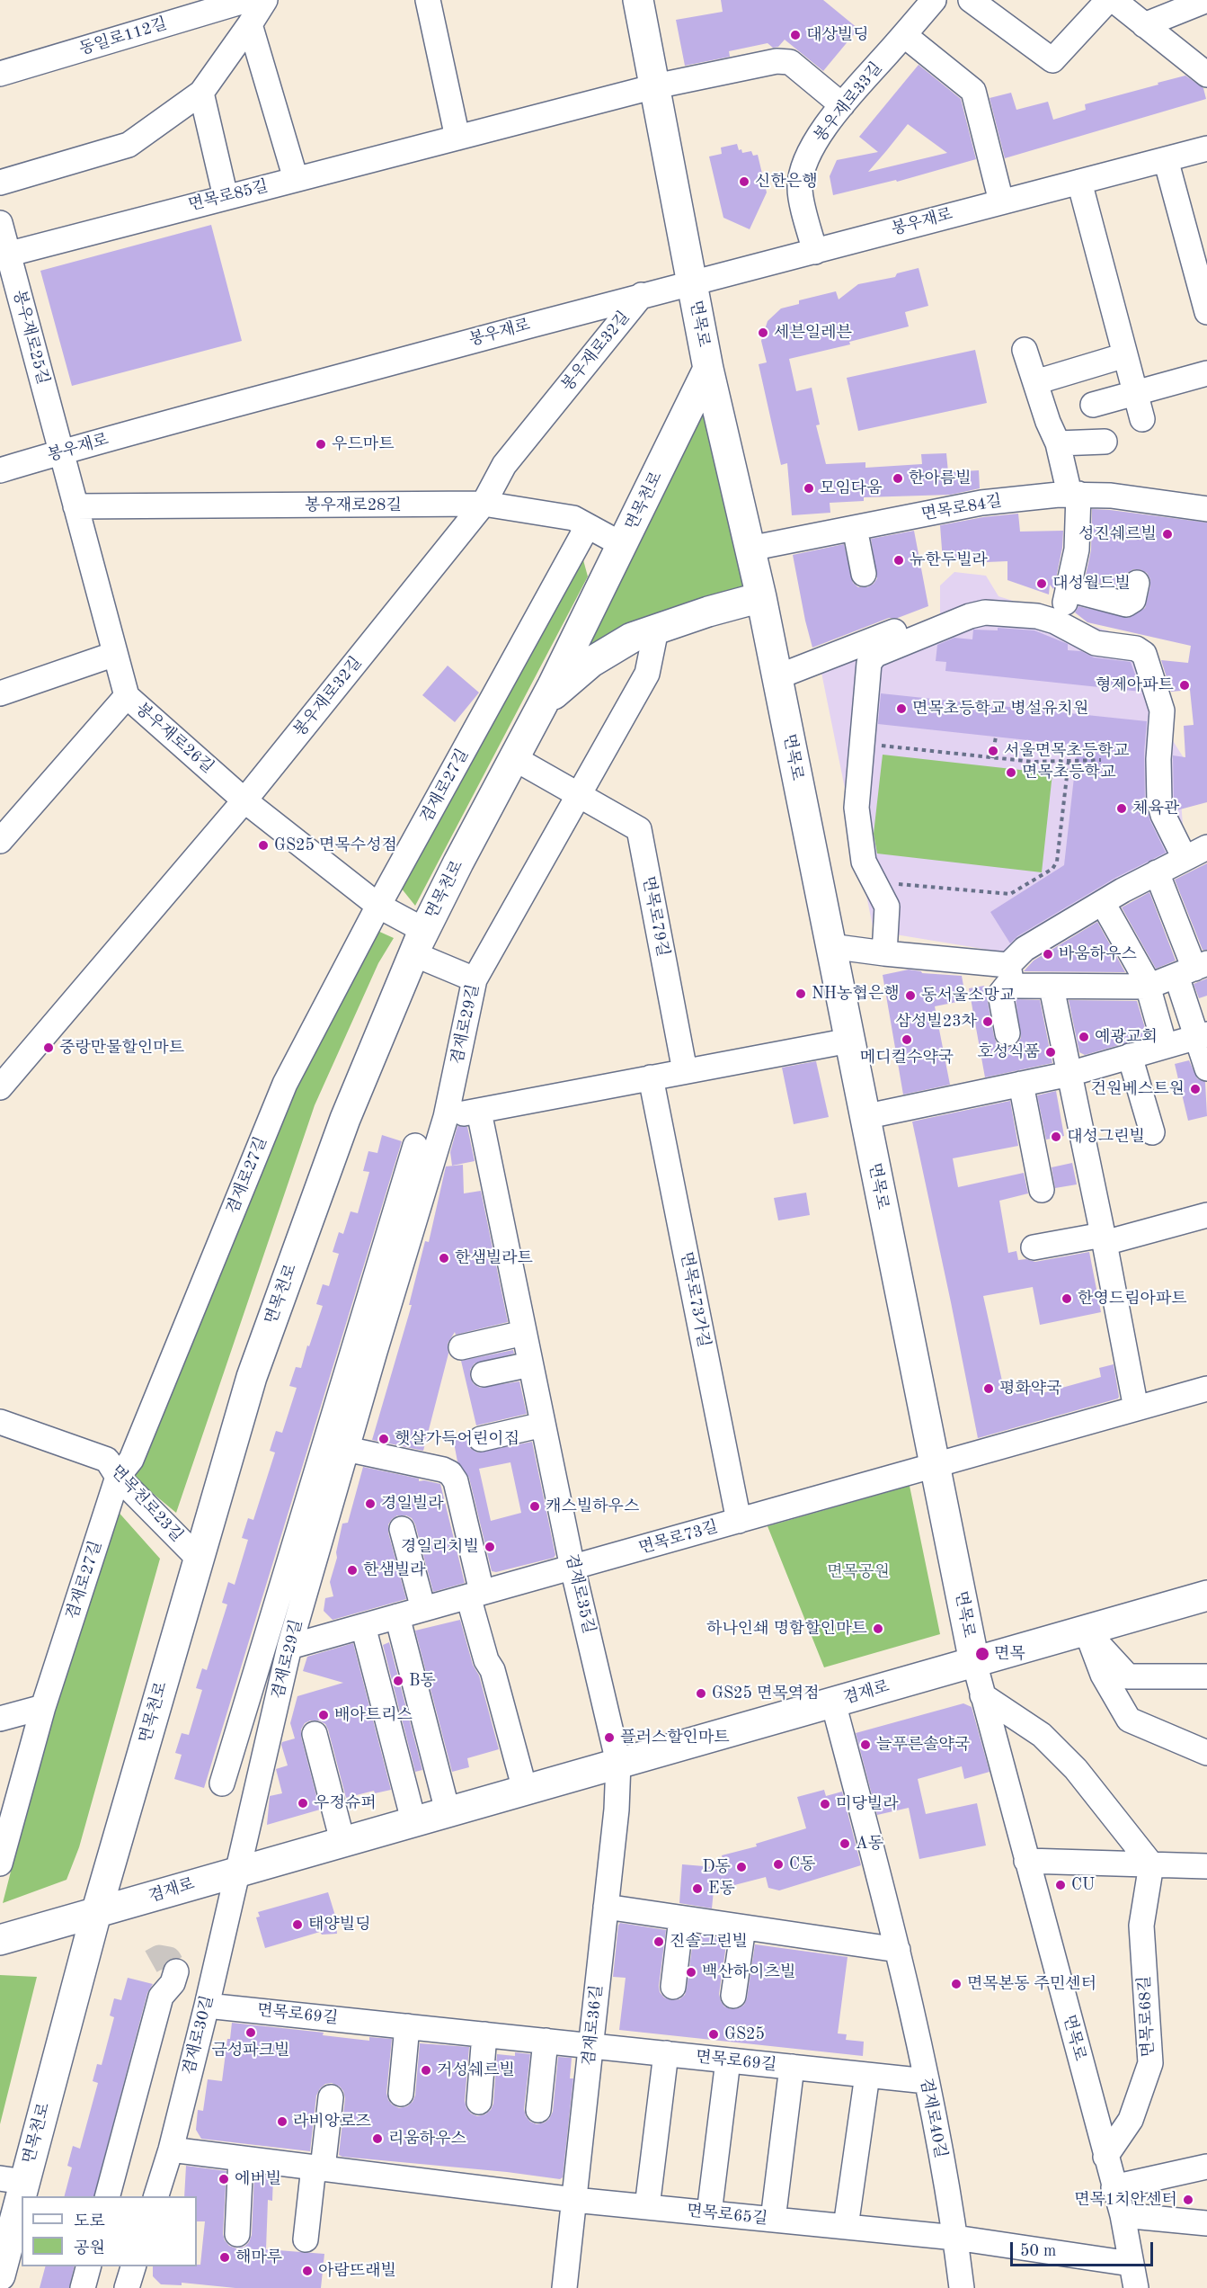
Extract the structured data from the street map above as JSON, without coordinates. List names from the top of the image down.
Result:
{
  "streets": {
    "main road": ["면목로", "면목천로", "겸재로"],
    "street": [
      "동일로112길",
      "봉우재로33길",
      "면목로85길",
      "봉우재로",
      "봉우재로25길",
      "봉우재로32길",
      "봉우재로28길",
      "면목로84길",
      "봉우재로26길",
      "겸재로27길",
      "면목로79길",
      "겸재로29길",
      "면목로73가길",
      "면목천로23길",
      "면목로73길",
      "겸재로35길",
      "면목로69길",
      "면목로68길",
      "겸재로36길",
      "겸재로30길",
      "겸재로40길",
      "면목로65길"
    ]
  },
  "crossings": [
    ["봉우재로33길", "면목로85길"],
    ["봉우재로33길", "봉우재로"],
    ["면목로85길", "면목로"],
    ["면목로85길", "봉우재로25길"],
    ["봉우재로", "면목로"],
    ["봉우재로", "봉우재로25길"],
    ["봉우재로", "봉우재로32길"],
    ["봉우재로", "봉우재로26길"],
    ["면목로", "면목천로"],
    ["면목로", "면목로84길"],
    ["면목로", "면목로73길"],
    ["면목로", "겸재로"],
    ["면목로", "면목로68길"],
    ["면목로", "면목로65길"],
    ["봉우재로25길", "봉우재로26길"],
    ["봉우재로32길", "봉우재로28길"],
    ["봉우재로32길", "봉우재로26길"],
    ["면목천로", "봉우재로28길"],
    ["면목천로", "봉우재로26길"],
    ["면목천로", "면목천로23길"],
    ["면목천로", "겸재로"],
    ["봉우재로28길", "봉우재로26길"],
    ["봉우재로28길", "겸재로27길"],
    ["봉우재로26길", "겸재로27길"],
    ["봉우재로26길", "겸재로29길"],
    ["겸재로27길", "면목천로23길"],
    ["면목로79길", "겸재로29길"],
    ["겸재로29길", "면목로73길"],
    ["겸재로29길", "겸재로"],
    ["겸재로29길", "겸재로30길"],
    ["면목로73가길", "면목로73길"],
    ["면목로73길", "겸재로35길"],
    ["겸재로35길", "겸재로"],
    ["겸재로35길", "겸재로36길"],
    ["겸재로", "겸재로36길"],
    ["겸재로", "겸재로30길"],
    ["겸재로", "겸재로40길"],
    ["면목로69길", "겸재로36길"],
    ["면목로69길", "겸재로30길"],
    ["면목로69길", "겸재로40길"],
    ["겸재로36길", "면목로65길"],
    ["겸재로30길", "면목로65길"],
    ["겸재로40길", "면목로65길"]
  ],
  "parks": ["면목공원"],
  "places": [
    "대상빌딩",
    "신한은행",
    "세븐일레븐",
    "우드마트",
    "한아름빌",
    "모임다움",
    "성진쉐르빌",
    "뉴한두빌라",
    "대성월드빌",
    "형제아파트",
    "면목초등학교 병설유치원",
    "서울면목초등학교",
    "면목초등학교",
    "체육관",
    "GS25 면목수성점",
    "바움하우스",
    "NH농협은행",
    "동서울소망교",
    "삼성빌23차",
    "예광교회",
    "메디컬수약국",
    "중랑만물할인마트",
    "호성식품",
    "건원베스트원",
    "대성그린빌",
    "한샘빌라트",
    "한영드림아파트",
    "평화약국",
    "햇살가득어린이집",
    "경일빌라",
    "캐스빌하우스",
    "경일리치빌",
    "한샘빌라",
    "하나인쇄 명함할인마트",
    "면목",
    "B동",
    "GS25 면목역점",
    "배아트리스",
    "플러스할인마트",
    "늘푸른솔약국",
    "우정슈퍼",
    "미당빌라",
    "A동",
    "C동",
    "D동",
    "CU",
    "E동",
    "태양빌딩",
    "진솔그린빌",
    "백산하이츠빌",
    "면목본동 주민센터",
    "금성파크빌",
    "GS25",
    "거성쉐르빌",
    "라비앙로즈",
    "리움하우스",
    "에버빌",
    "면목1치안센터",
    "해마루",
    "아람뜨래빌"
  ],
  "legend": ["도로", "공원"],
  "scale_bar": "50 m"
}
